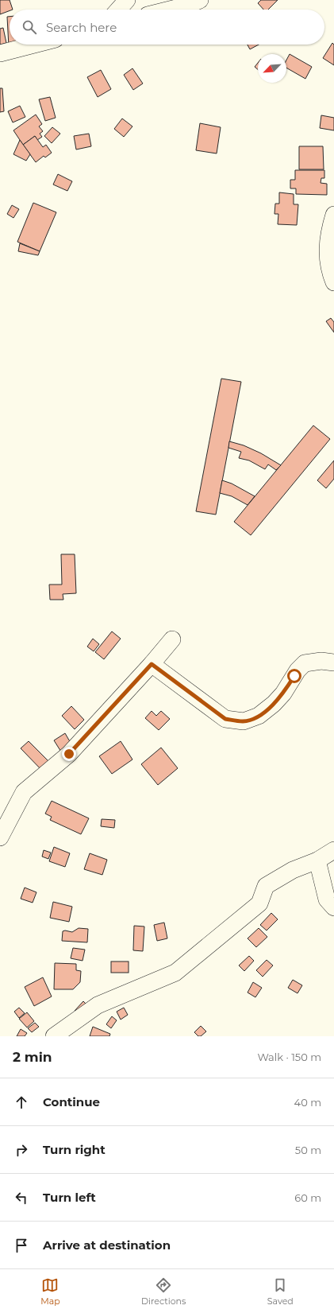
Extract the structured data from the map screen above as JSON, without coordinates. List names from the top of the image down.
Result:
{
  "north": "bottom left",
  "page": {
    "search": "Search here",
    "heading": ["2 min", "Walk · 150 m"],
    "list": [
      ["Continue", "40 m"],
      ["Turn right", "50 m"],
      ["Turn left", "60 m"],
      "Arrive at destination"
    ],
    "nav": ["Map", "Directions", "Saved"]
  }
}
